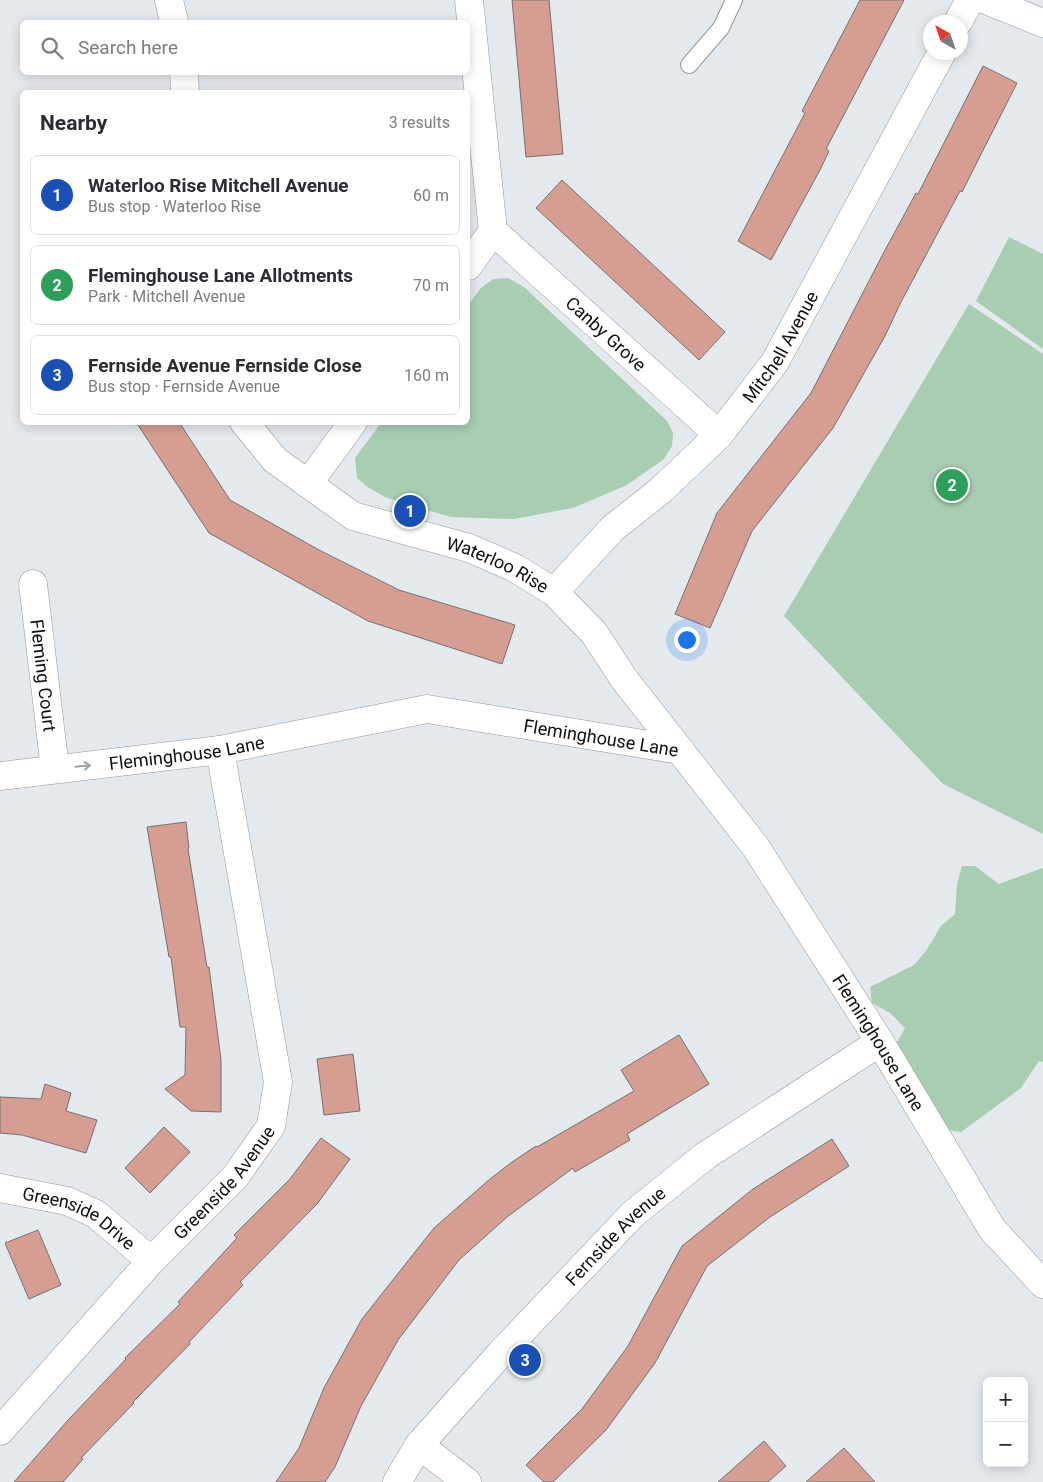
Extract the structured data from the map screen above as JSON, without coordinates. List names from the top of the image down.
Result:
{
  "streets": {
    "street": [
      "Canby Grove",
      "Mitchell Avenue",
      "Waterloo Rise",
      "Fleming Court",
      "Fleminghouse Lane",
      "Greenside Avenue",
      "Greenside Drive",
      "Fernside Avenue"
    ]
  },
  "crossings": [
    ["Canby Grove", "Mitchell Avenue"],
    ["Mitchell Avenue", "Waterloo Rise"],
    ["Waterloo Rise", "Fleminghouse Lane"],
    ["Fleming Court", "Fleminghouse Lane"],
    ["Fleminghouse Lane", "Greenside Avenue"],
    ["Fleminghouse Lane", "Fernside Avenue"],
    ["Greenside Avenue", "Greenside Drive"]
  ],
  "north": "top left",
  "page": {
    "search": "Search here",
    "heading": ["Nearby", "3 results"],
    "list": [
      {
        "mark": "1",
        "name": "Waterloo Rise Mitchell Avenue",
        "note": "Bus stop · Waterloo Rise",
        "value": "60 m"
      },
      {
        "mark": "2",
        "name": "Fleminghouse Lane Allotments",
        "note": "Park · Mitchell Avenue",
        "value": "70 m"
      },
      {
        "mark": "3",
        "name": "Fernside Avenue Fernside Close",
        "note": "Bus stop · Fernside Avenue",
        "value": "160 m"
      }
    ],
    "pins": ["2", "1", "3"],
    "map_buttons": ["+", "−"]
  }
}
